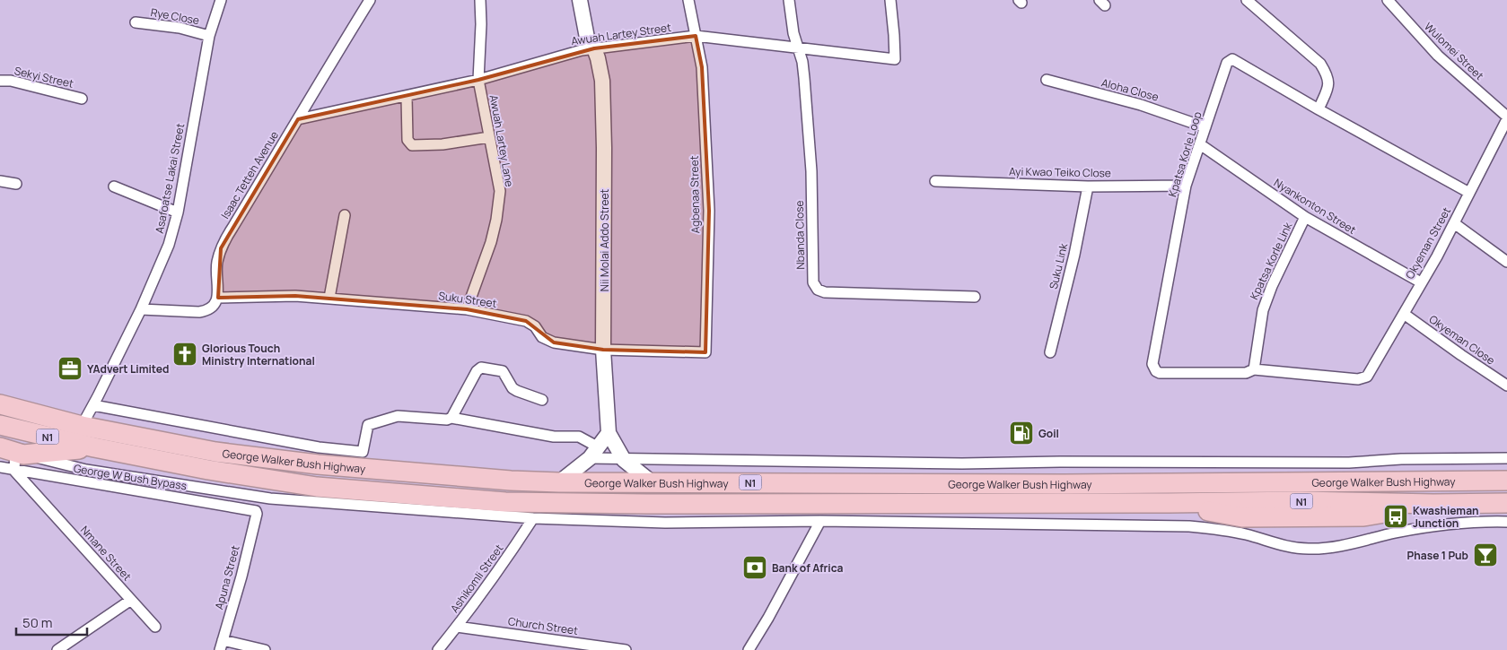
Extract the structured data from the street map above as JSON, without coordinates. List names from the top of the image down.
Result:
{
  "streets": {
    "highway": ["N1", "George Walker Bush Highway"],
    "street": [
      "Rye Close",
      "Awuah Lartey Street",
      "Wulomei Street",
      "Sekyi Street",
      "Aloha Close",
      "Awuah Lartey Lane",
      "Kpatsa Korle Loop",
      "Ayi Kwao Teiko Close",
      "Isaac Tetteh Avenue",
      "Asafoatse Lakai Street",
      "Agbenaa Street",
      "Nyankonton Street",
      "Nbanda Close",
      "Nii Molai Addo Street",
      "Okyeman Street",
      "Kpatsa Korle Link",
      "Suku Link",
      "Suku Street",
      "Okyeman Close",
      "George W Bush Bypass",
      "Nmane Street",
      "Apuna Street",
      "Ashikomli Street",
      "Church Street"
    ]
  },
  "crossings": [
    ["Rye Close", "Asafoatse Lakai Street"],
    ["Awuah Lartey Street", "Awuah Lartey Lane"],
    ["Awuah Lartey Street", "Isaac Tetteh Avenue"],
    ["Awuah Lartey Street", "Agbenaa Street"],
    ["Awuah Lartey Street", "Nbanda Close"],
    ["Awuah Lartey Street", "Nii Molai Addo Street"],
    ["Wulomei Street", "Okyeman Street"],
    ["Aloha Close", "Kpatsa Korle Loop"],
    ["Awuah Lartey Lane", "Suku Street"],
    ["Kpatsa Korle Loop", "Ayi Kwao Teiko Close"],
    ["Kpatsa Korle Loop", "Nyankonton Street"],
    ["Kpatsa Korle Loop", "Okyeman Street"],
    ["Kpatsa Korle Loop", "Kpatsa Korle Link"],
    ["Ayi Kwao Teiko Close", "Suku Link"],
    ["Isaac Tetteh Avenue", "Suku Street"],
    ["Asafoatse Lakai Street", "George Walker Bush Highway"],
    ["Agbenaa Street", "Suku Street"],
    ["Nyankonton Street", "Okyeman Street"],
    ["Nyankonton Street", "Kpatsa Korle Link"],
    ["Nii Molai Addo Street", "Suku Street"],
    ["Nii Molai Addo Street", "George Walker Bush Highway"],
    ["Okyeman Street", "Okyeman Close"],
    ["George W Bush Bypass", "Nmane Street"],
    ["George W Bush Bypass", "Apuna Street"],
    ["Ashikomli Street", "Church Street"]
  ],
  "places": {
    "church": ["Glorious Touch Ministry International"],
    "office": ["YAdvert Limited"],
    "fuel station": ["Goil"],
    "bus stop": ["Kwashieman Junction"],
    "bar": ["Phase 1 Pub"],
    "bank": ["Bank of Africa"]
  },
  "scale_bar": "50 m"
}
